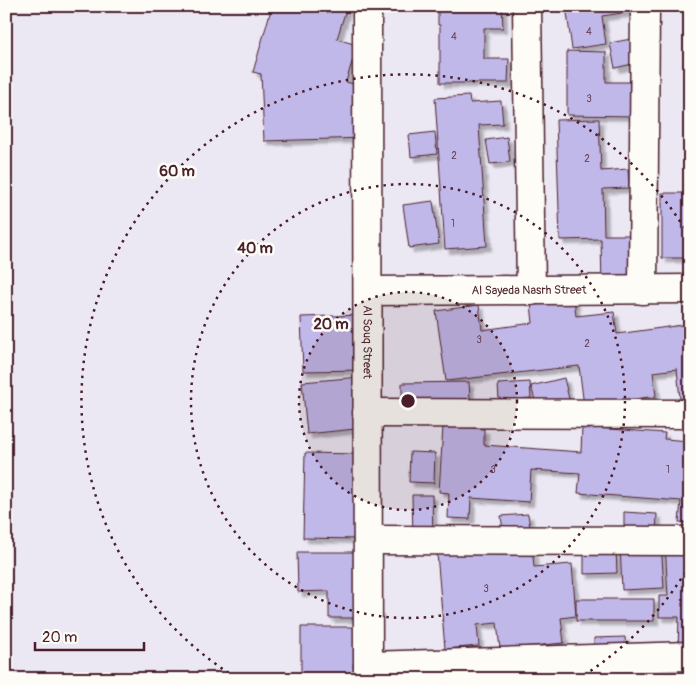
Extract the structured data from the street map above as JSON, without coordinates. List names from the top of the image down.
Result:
{
  "streets": {
    "street": ["Al Sayeda Nasrh Street", "Al Souq Street"]
  },
  "crossings": [
    ["Al Sayeda Nasrh Street", "Al Souq Street"]
  ],
  "house_numbers": [
    "4",
    "4",
    "3",
    "2",
    "2",
    "1",
    "3",
    "2",
    "3",
    "1",
    "3"
  ],
  "scale_bar": "20 m",
  "rings": ["60 m", "40 m", "20 m"]
}
